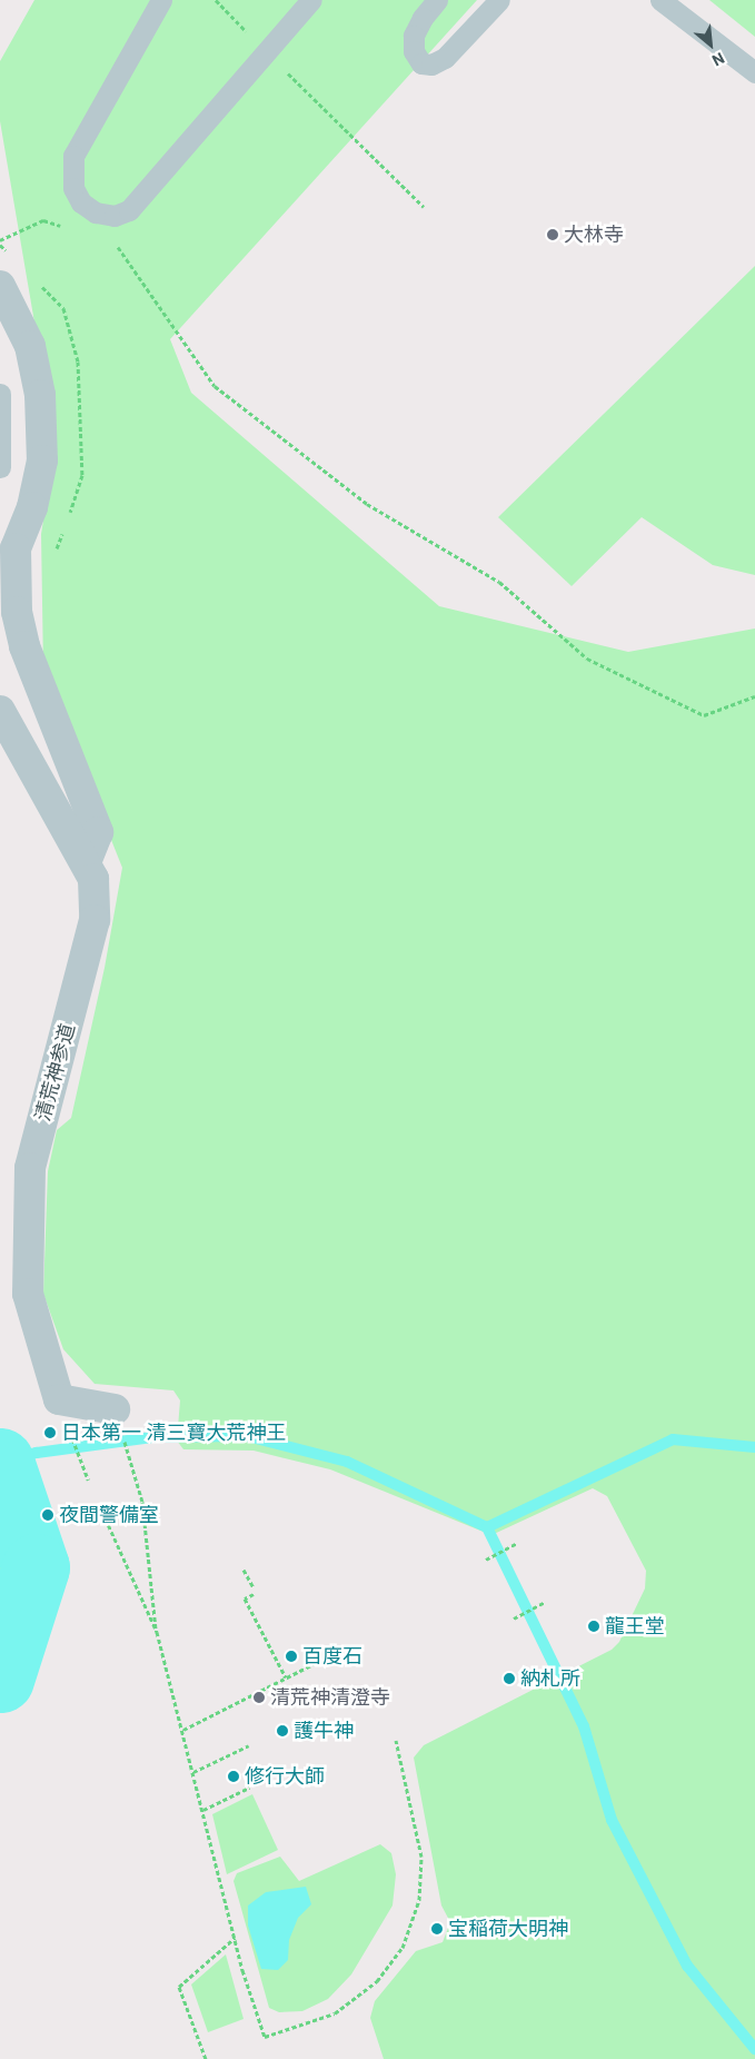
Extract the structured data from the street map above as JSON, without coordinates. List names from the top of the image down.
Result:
{
  "streets": {
    "street": ["清荒神参道"]
  },
  "places": [
    "大林寺",
    "日本第一 清三寶大荒神王",
    "夜間警備室",
    "龍王堂",
    "百度石",
    "納札所",
    "清荒神清澄寺",
    "護牛神",
    "修行大師",
    "宝稲荷大明神"
  ],
  "north": "bottom right"
}
